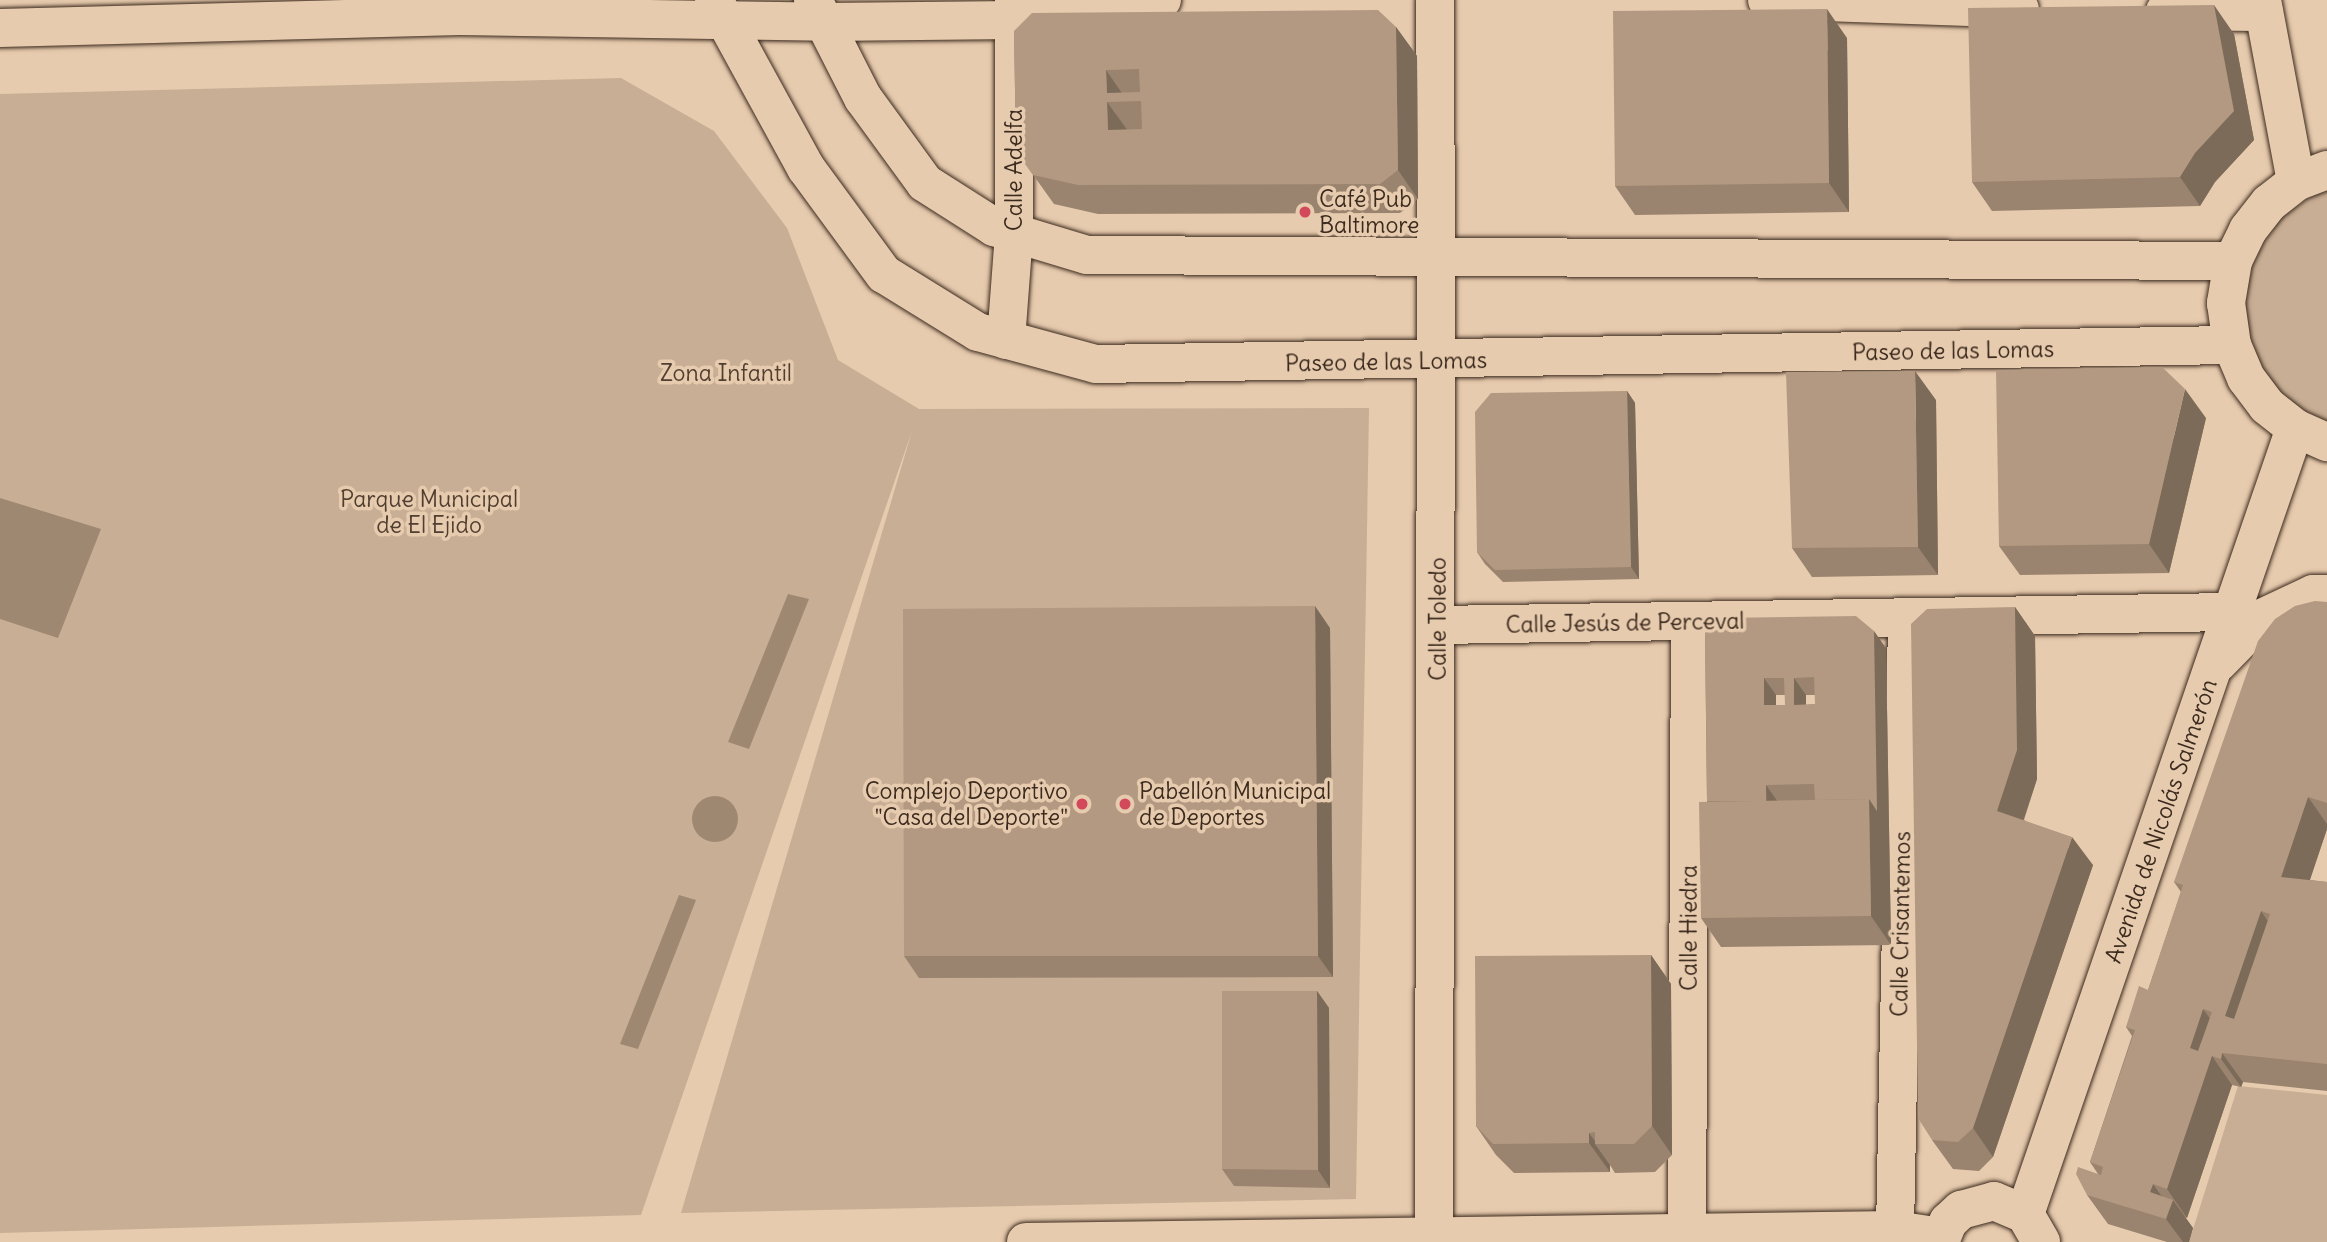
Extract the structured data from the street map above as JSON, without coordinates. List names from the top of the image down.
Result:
{
  "streets": {
    "street": [
      "Calle Adelfa",
      "Paseo de las Lomas",
      "Calle Toledo",
      "Calle Jesús de Perceval",
      "Avenida de Nicolás Salmerón",
      "Calle Crisantemos",
      "Calle Hiedra"
    ]
  },
  "crossings": [
    ["Calle Adelfa", "Paseo de las Lomas"],
    ["Paseo de las Lomas", "Calle Toledo"],
    ["Calle Toledo", "Calle Jesús de Perceval"],
    ["Calle Jesús de Perceval", "Avenida de Nicolás Salmerón"],
    ["Calle Jesús de Perceval", "Calle Crisantemos"],
    ["Calle Jesús de Perceval", "Calle Hiedra"]
  ],
  "parks": ["Zona Infantil", "Parque Municipal de El Ejido"],
  "places": ["Café Pub Baltimore", "Complejo Deportivo \"Casa del Deporte\"", "Pabellón Municipal de Deportes"]
}
